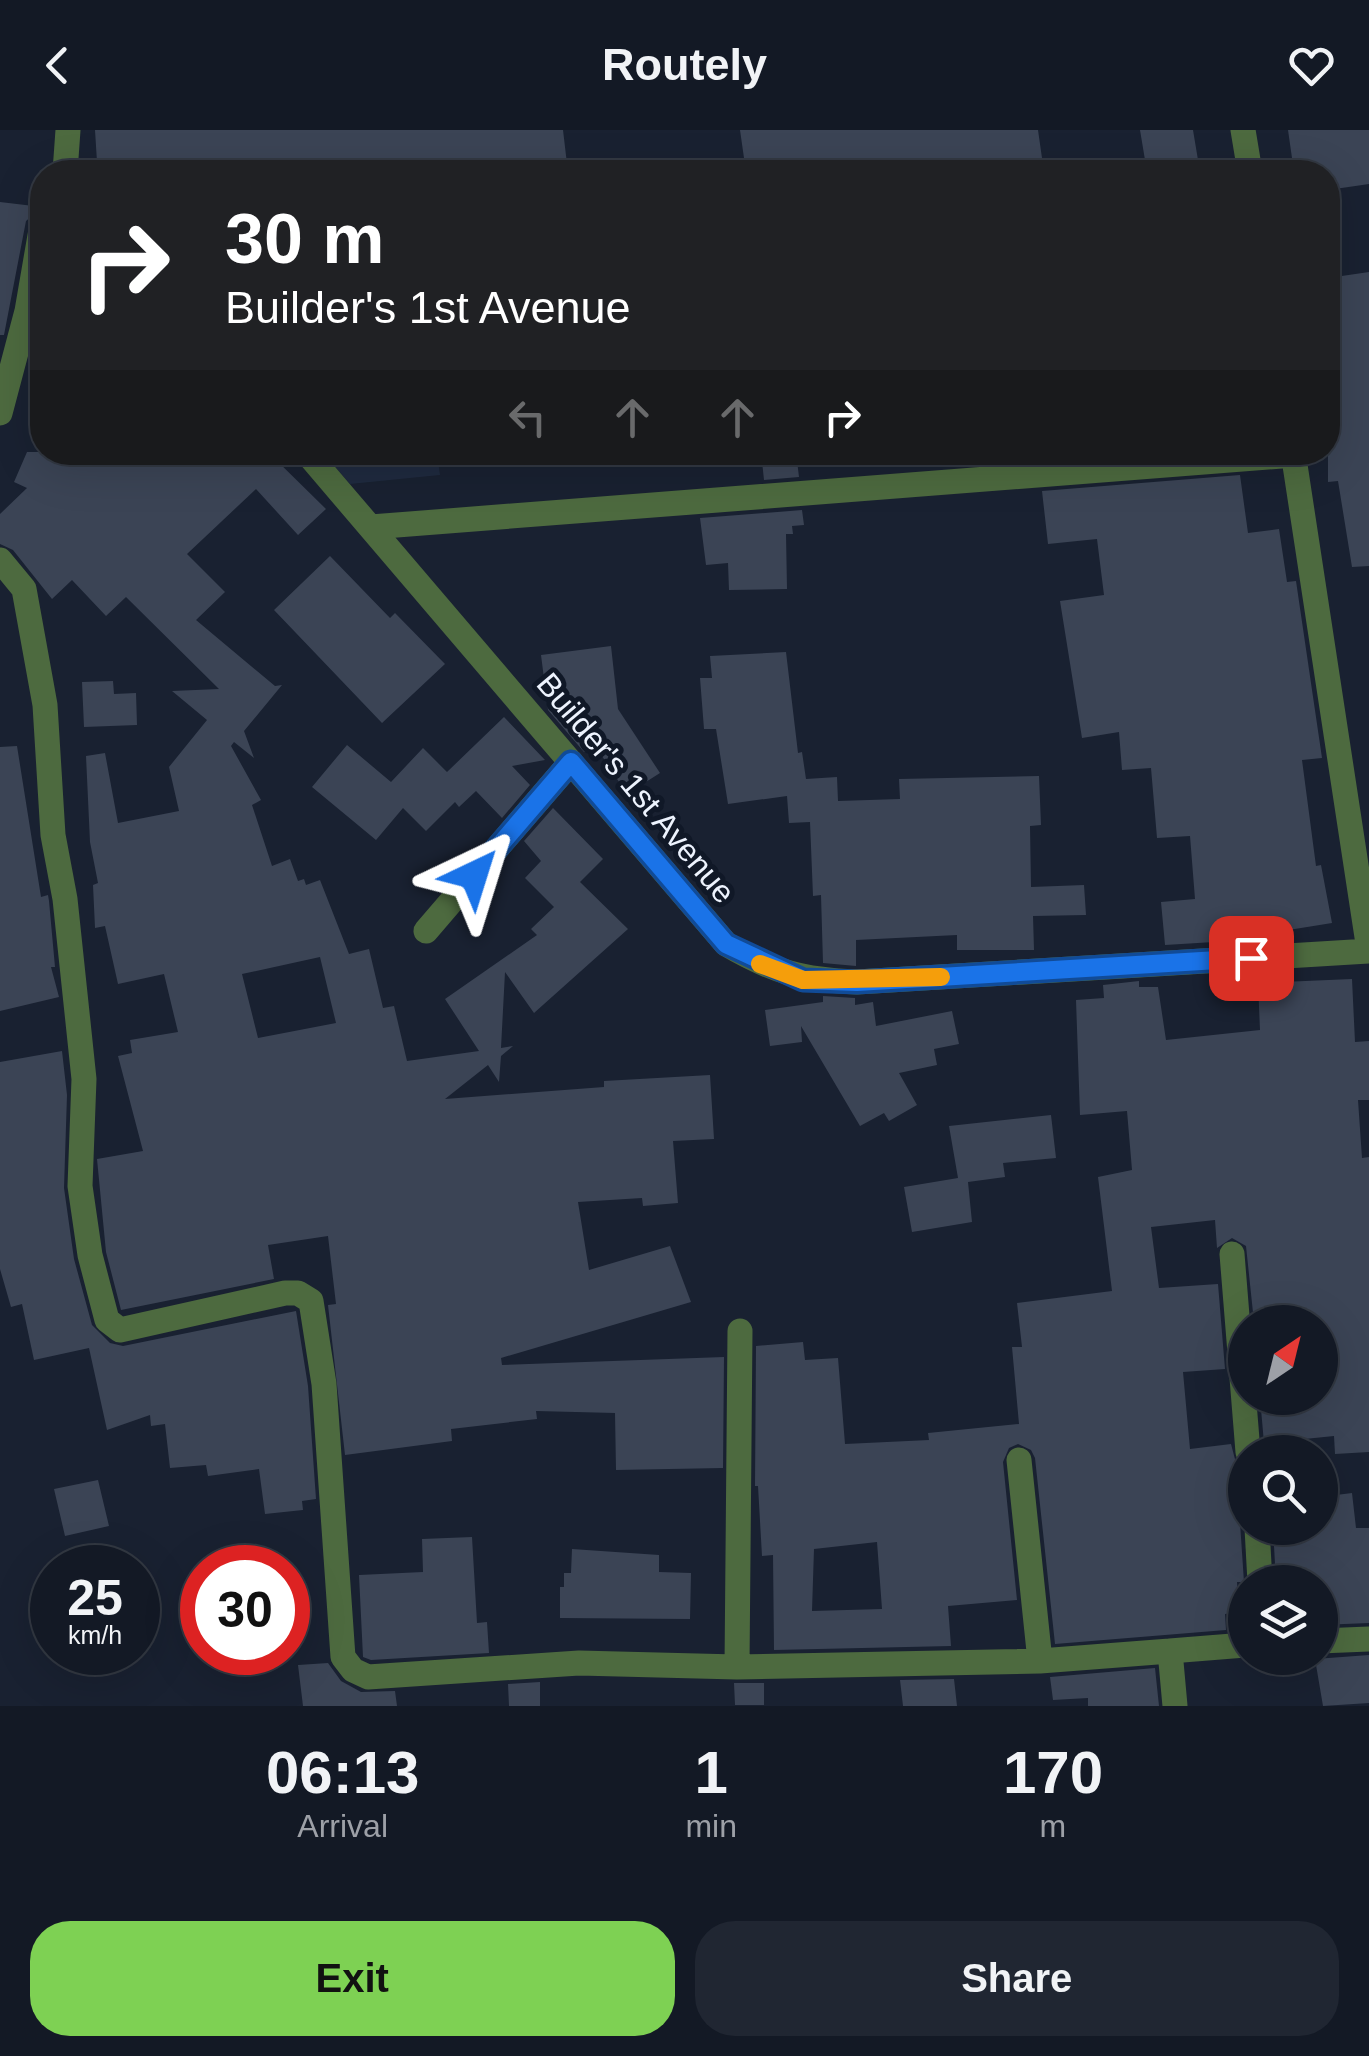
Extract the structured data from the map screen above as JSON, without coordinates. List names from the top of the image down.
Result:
{
  "streets": {
    "street": ["Builder's 1st Avenue"]
  },
  "north": "top right",
  "page": {
    "header": "Routely",
    "turn": ["30 m", "Builder's 1st Avenue"],
    "speed": "25 km/h",
    "limit": "30",
    "eta": [
      "06:13",
      "Arrival",
      "1",
      "min",
      "170",
      "m"
    ],
    "buttons": ["Exit", "Share"]
  }
}
